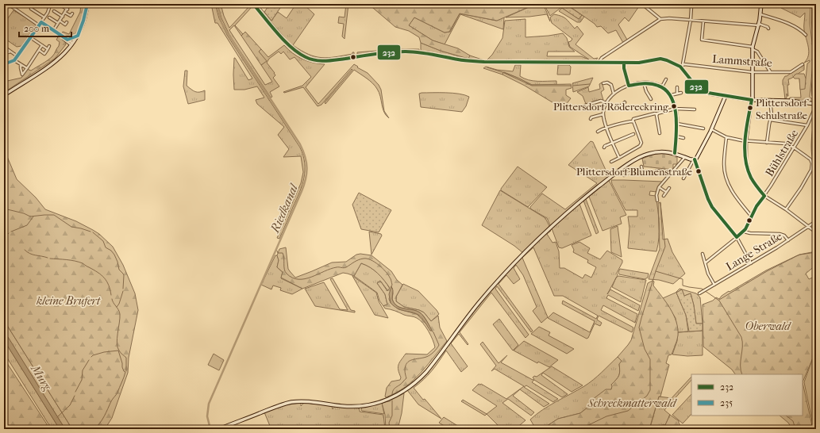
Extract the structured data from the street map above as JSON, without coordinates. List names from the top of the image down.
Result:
{
  "streets": {
    "street": ["Lammstraße", "Bühlstraße", "Lange Straße"]
  },
  "water": ["Riedkanal", "Murg"],
  "parks": ["kleine Brufert", "Oberwald", "Schreckmatterwald"],
  "places": ["Plittersdorf Rödereckring", "Plittersdorf Schulstraße", "Plittersdorf Blumenstraße"],
  "lines": ["transit line 232", "transit line 235"],
  "legend": ["232", "235"],
  "scale_bar": "200 m"
}
